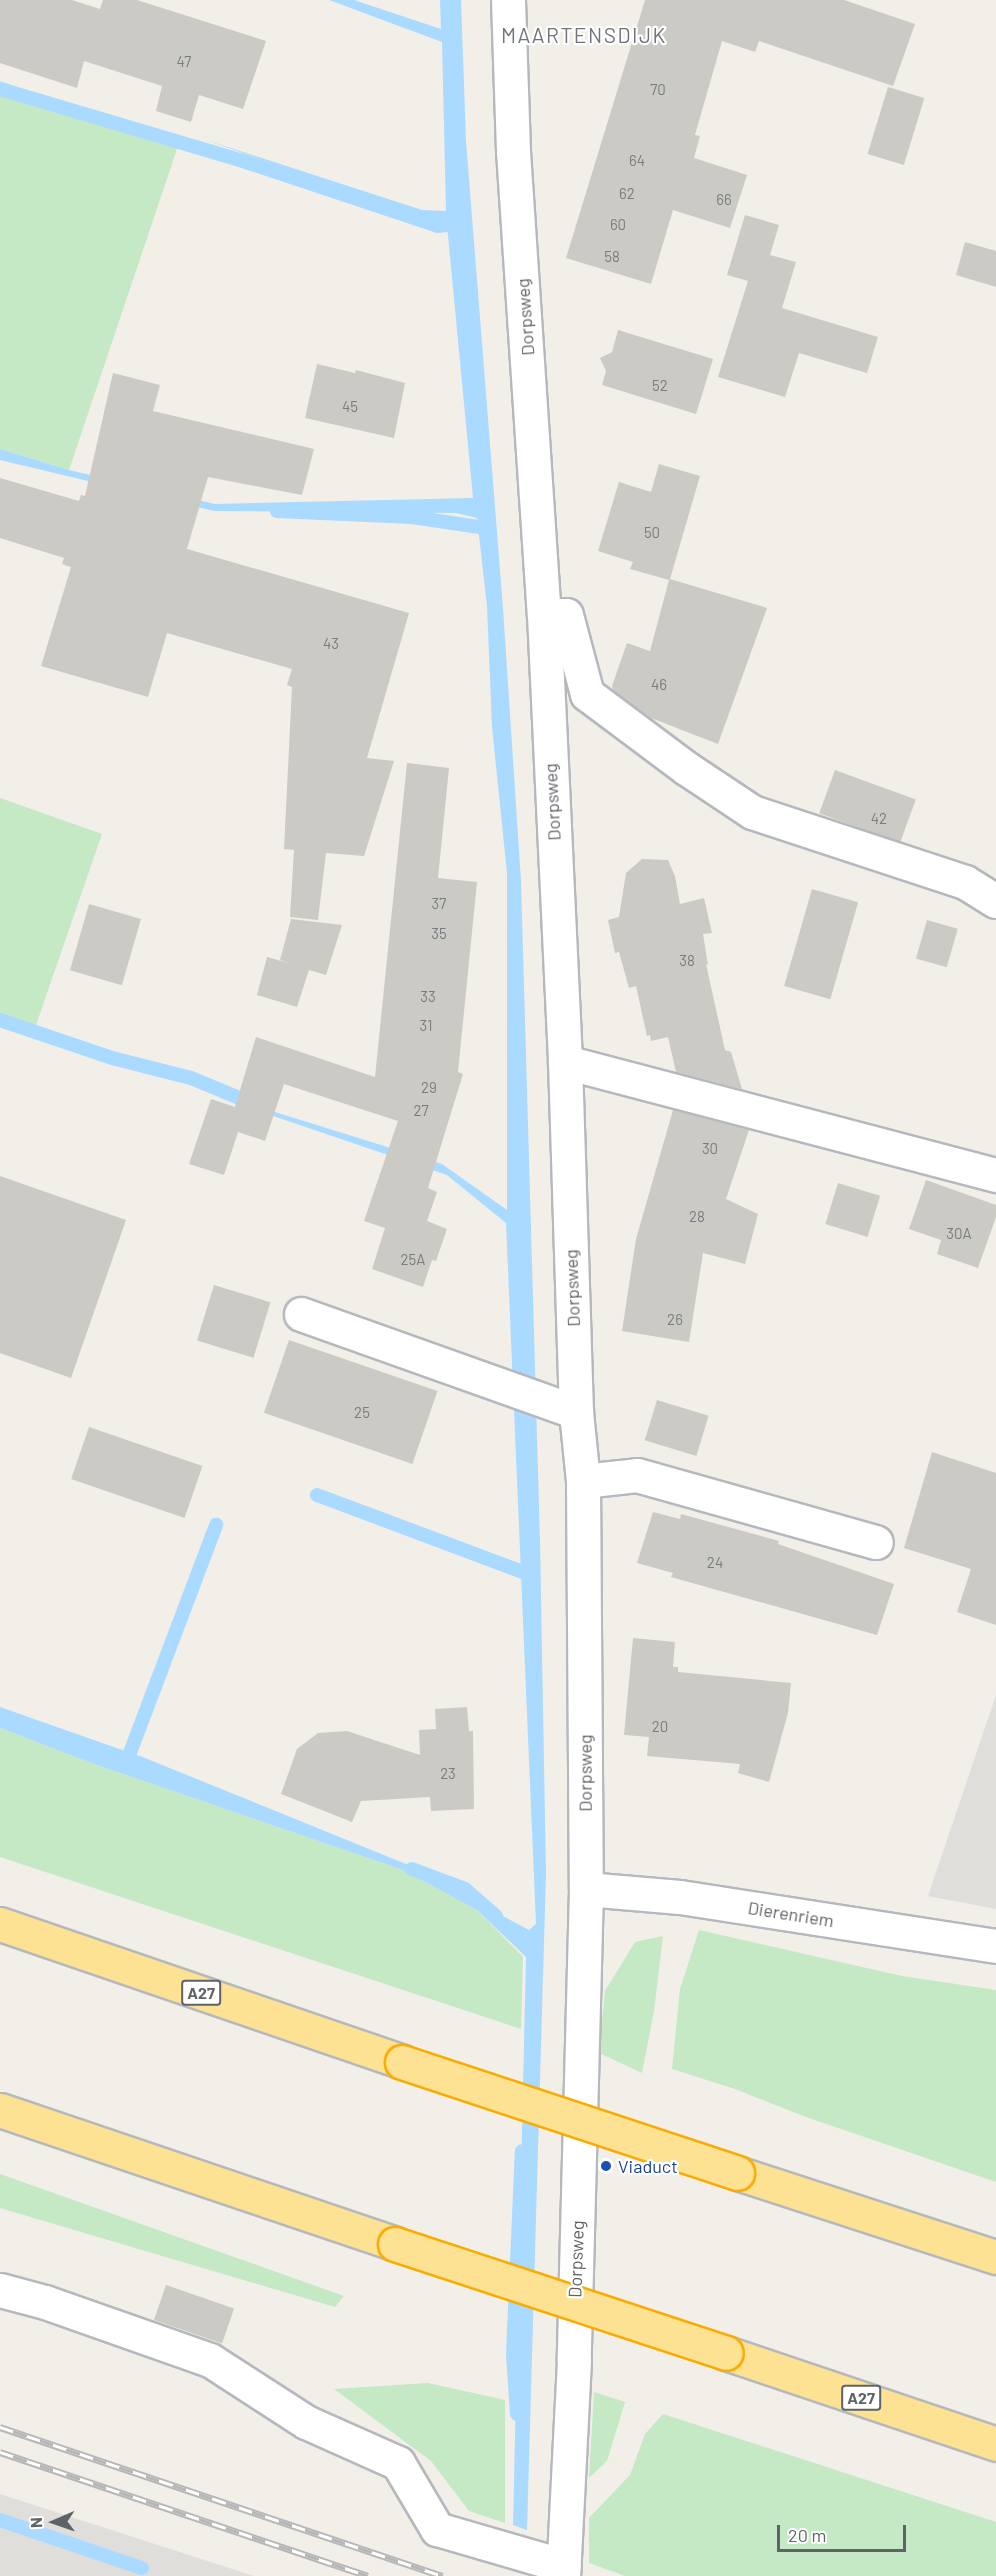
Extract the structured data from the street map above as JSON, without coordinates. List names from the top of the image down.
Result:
{
  "streets": {
    "highway": ["A27"],
    "street": ["Dorpsweg", "Dierenriem"]
  },
  "crossings": [
    ["Dorpsweg", "Dierenriem"]
  ],
  "districts": ["MAARTENSDIJK"],
  "places": ["Viaduct"],
  "house_numbers": [
    "47",
    "70",
    "64",
    "62",
    "66",
    "60",
    "58",
    "52",
    "45",
    "50",
    "43",
    "46",
    "42",
    "37",
    "35",
    "38",
    "33",
    "31",
    "29",
    "27",
    "30",
    "28",
    "30A",
    "25A",
    "26",
    "25",
    "24",
    "20",
    "23"
  ],
  "scale_bar": "20 m",
  "north": "left"
}
